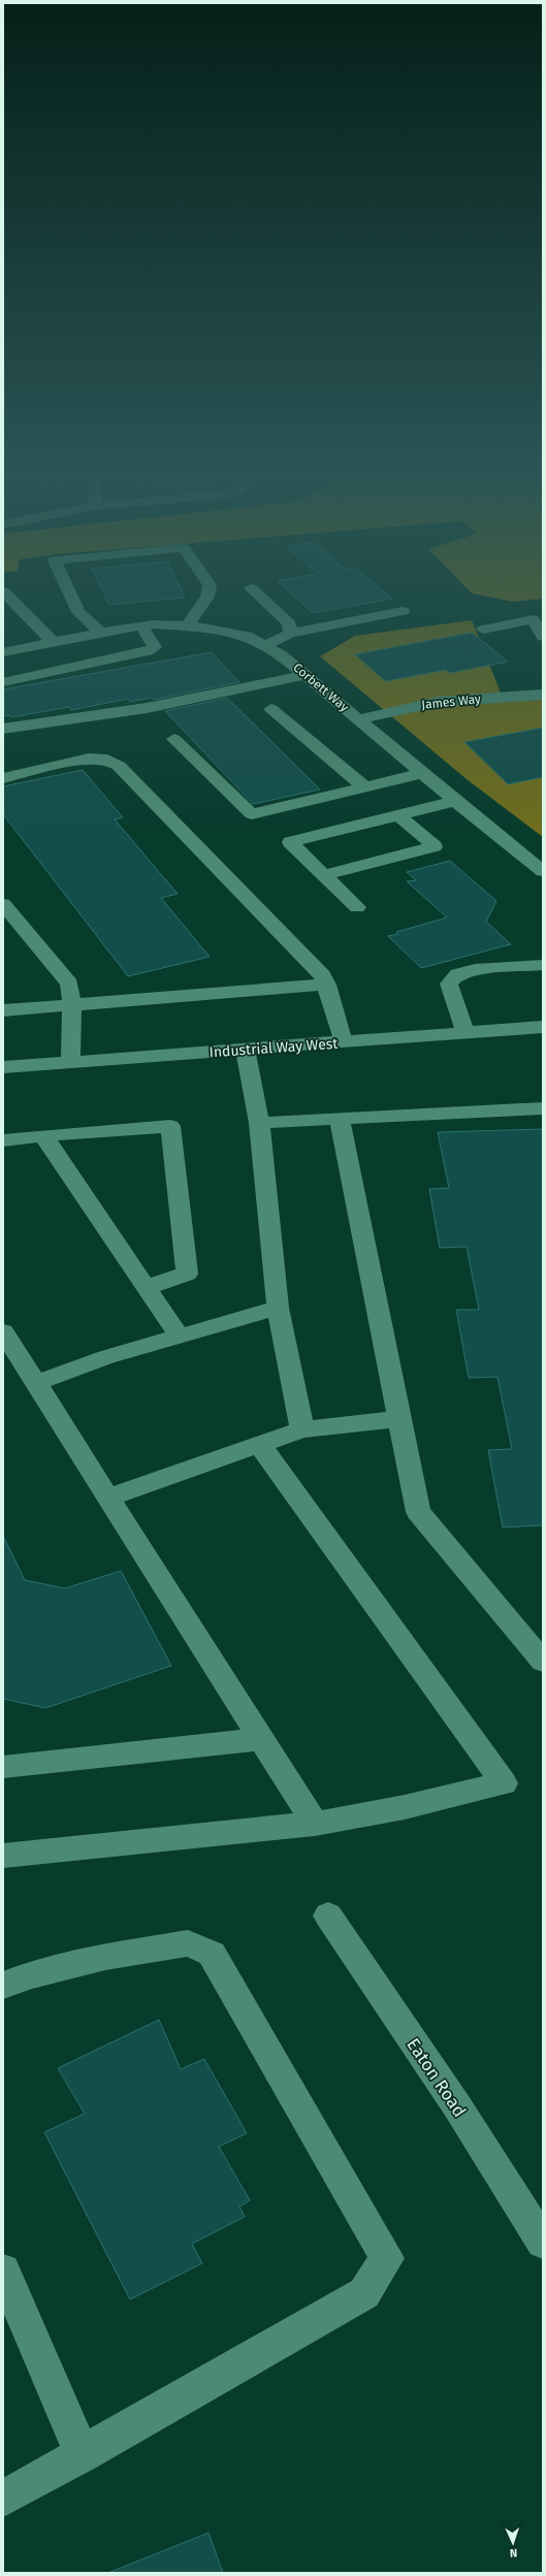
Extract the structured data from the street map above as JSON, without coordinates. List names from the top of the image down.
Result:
{
  "streets": {
    "street": [
      "Corbett Way",
      "James Way",
      "Industrial Way West",
      "Eaton Road"
    ]
  },
  "crossings": [
    ["Corbett Way", "James Way"]
  ],
  "north": "bottom"
}
